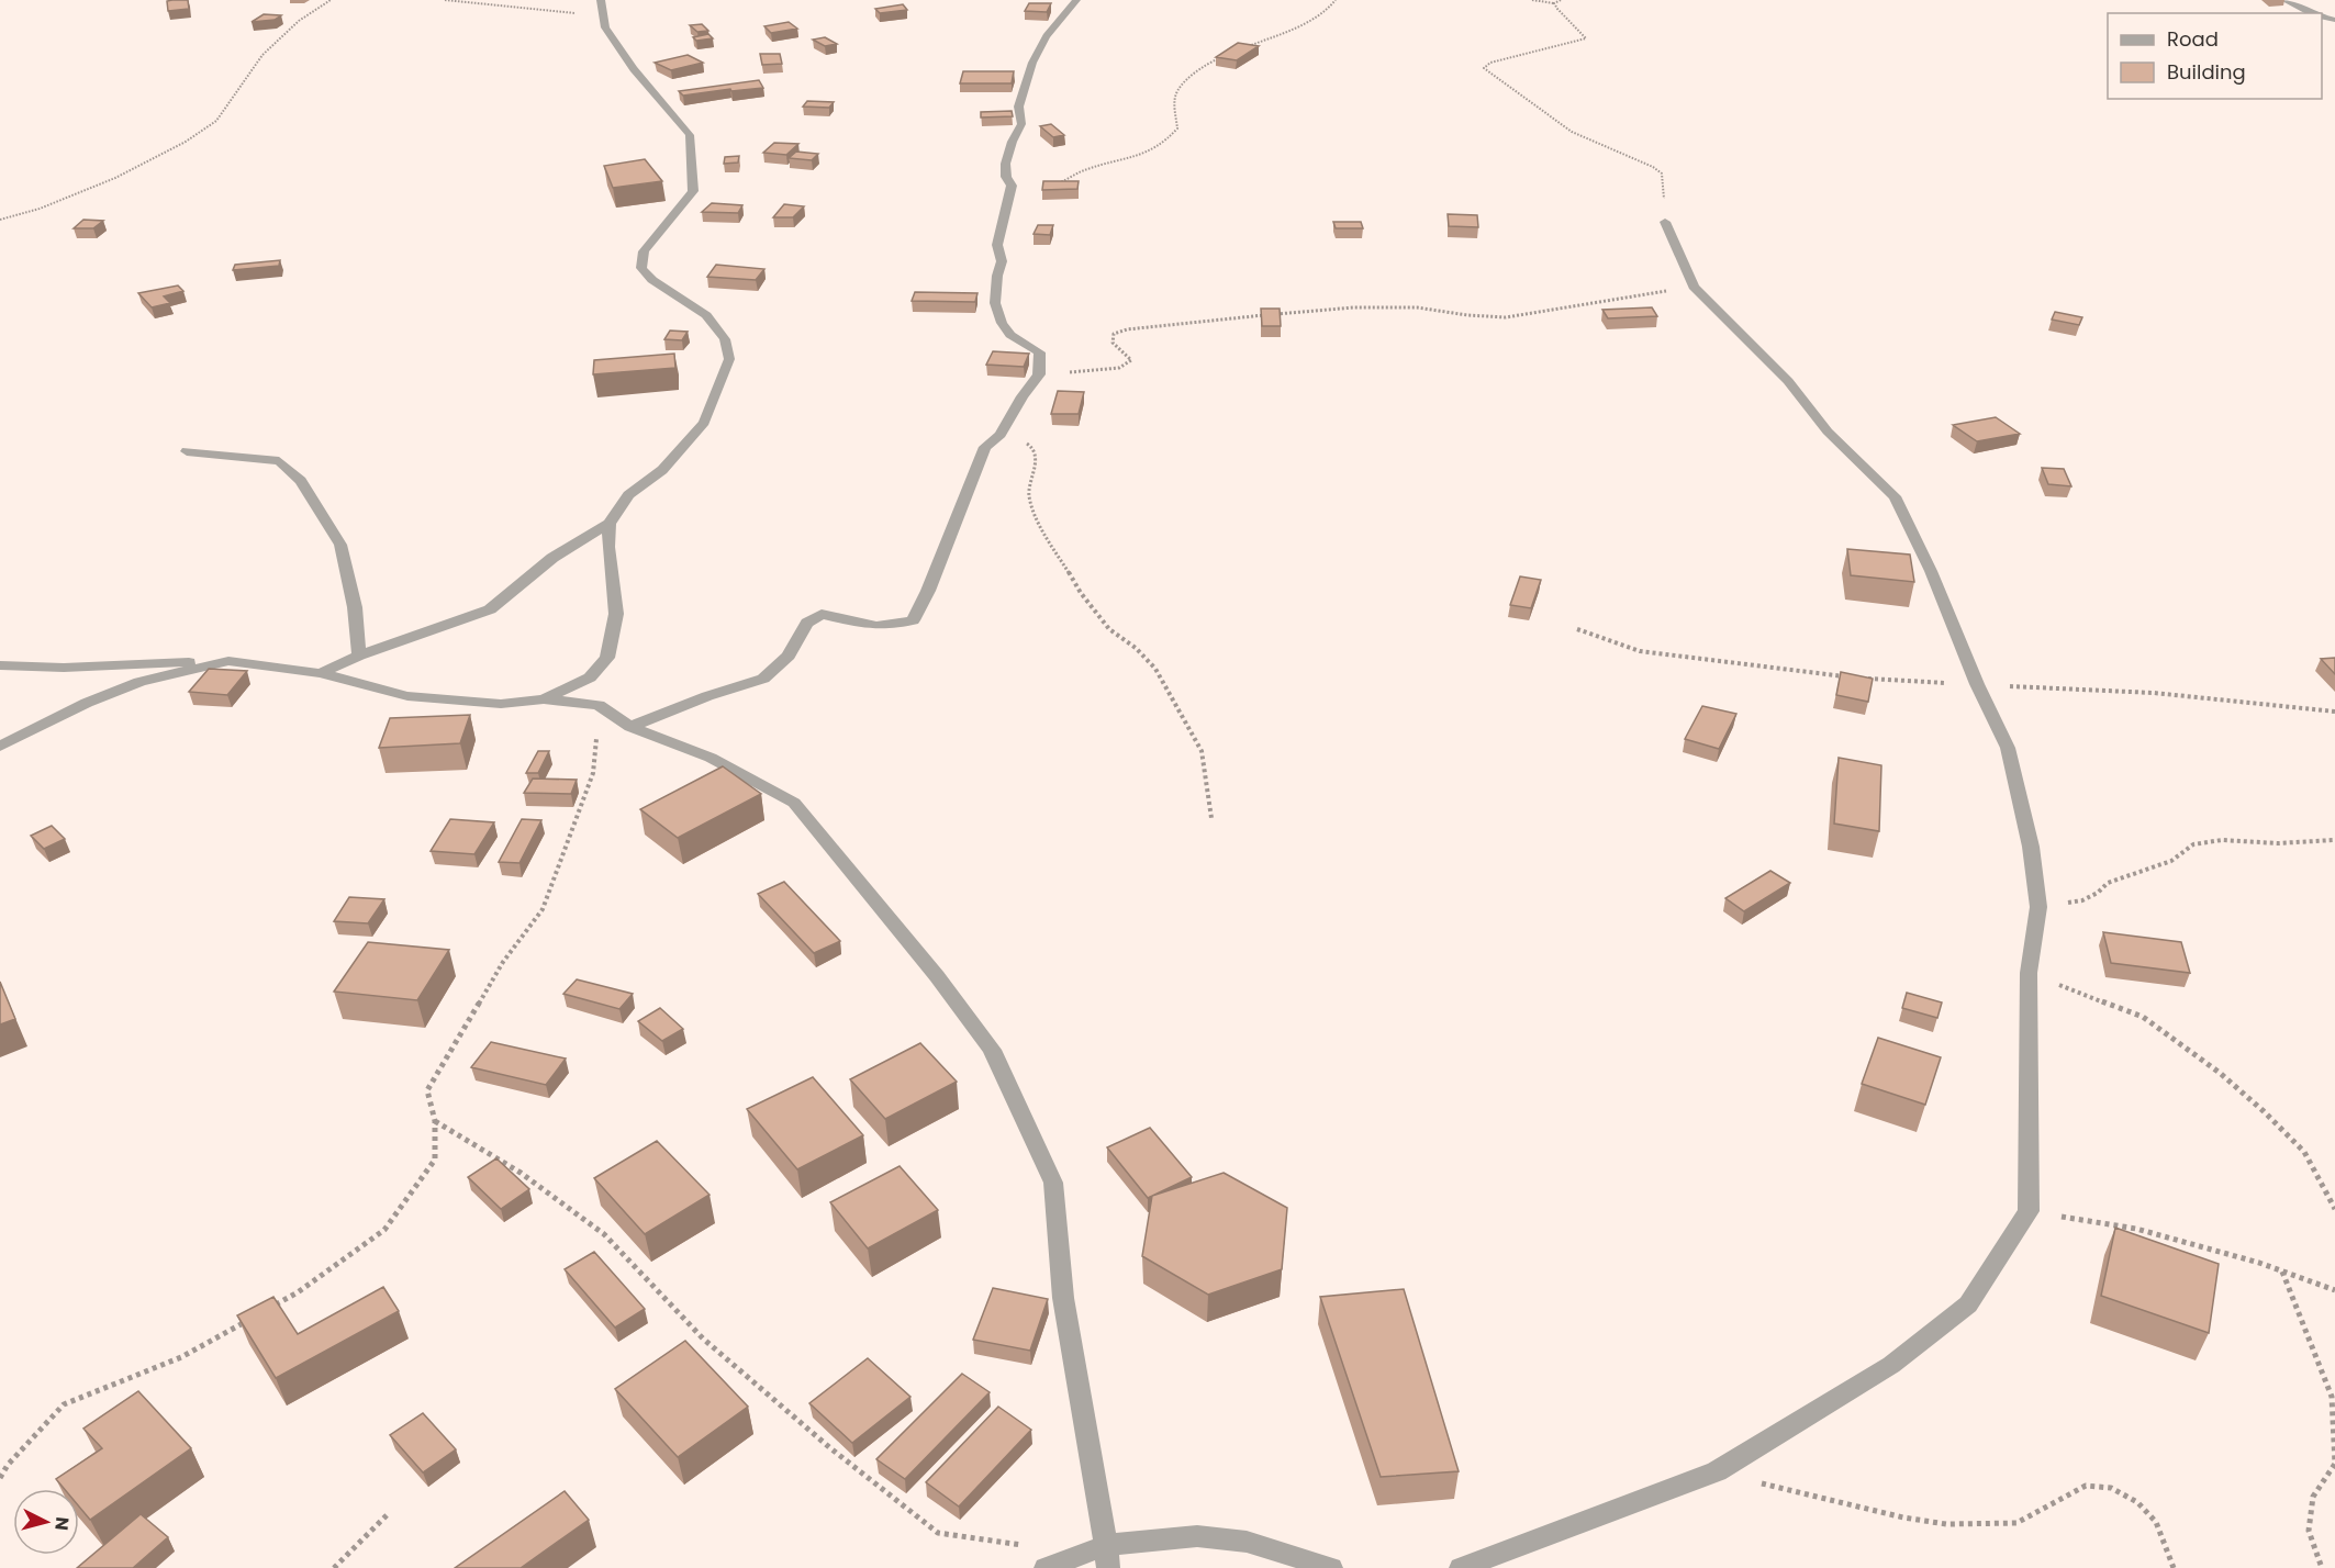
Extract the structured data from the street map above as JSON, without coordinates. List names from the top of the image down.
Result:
{
  "legend": ["Road", "Building"],
  "north": "right"
}
